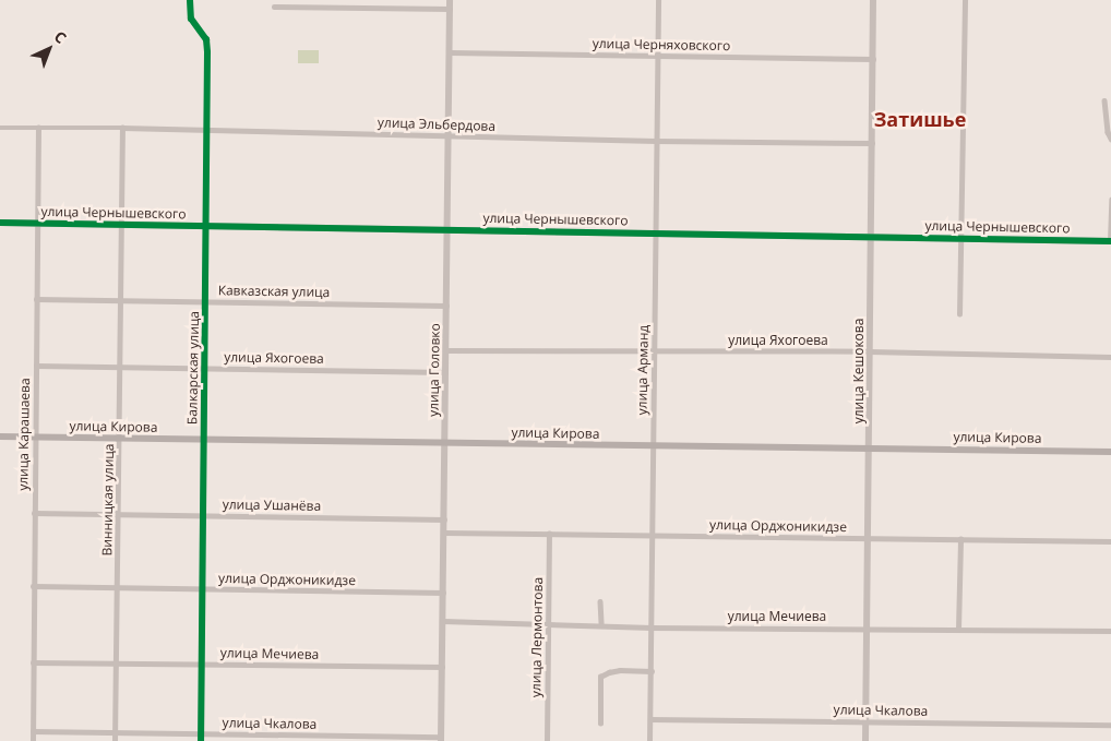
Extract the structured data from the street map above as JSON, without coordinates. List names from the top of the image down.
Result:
{
  "streets": {
    "main road": ["улица Кирова"],
    "street": [
      "улица Черняховского",
      "улица Эльбердова",
      "улица Чернышевского",
      "Кавказская улица",
      "улица Яхогоева",
      "Балкарская улица",
      "улица Головко",
      "улица Арманд",
      "улица Кешокова",
      "улица Карашаева",
      "Винницкая улица",
      "улица Ушанёва",
      "улица Орджоникидзе",
      "улица Мечиева",
      "улица Лермонтова",
      "улица Чкалова"
    ]
  },
  "crossings": [
    ["улица Черняховского", "улица Головко"],
    ["улица Черняховского", "улица Арманд"],
    ["улица Черняховского", "улица Кешокова"],
    ["улица Эльбердова", "Балкарская улица"],
    ["улица Эльбердова", "улица Головко"],
    ["улица Эльбердова", "улица Арманд"],
    ["улица Эльбердова", "улица Кешокова"],
    ["улица Эльбердова", "улица Карашаева"],
    ["улица Эльбердова", "Винницкая улица"],
    ["улица Чернышевского", "Балкарская улица"],
    ["улица Чернышевского", "улица Головко"],
    ["улица Чернышевского", "улица Арманд"],
    ["улица Чернышевского", "улица Кешокова"],
    ["улица Чернышевского", "улица Карашаева"],
    ["улица Чернышевского", "Винницкая улица"],
    ["Кавказская улица", "Балкарская улица"],
    ["Кавказская улица", "улица Головко"],
    ["Кавказская улица", "улица Карашаева"],
    ["Кавказская улица", "Винницкая улица"],
    ["улица Яхогоева", "Балкарская улица"],
    ["улица Яхогоева", "улица Головко"],
    ["улица Яхогоева", "улица Арманд"],
    ["улица Яхогоева", "улица Кешокова"],
    ["улица Яхогоева", "улица Карашаева"],
    ["улица Яхогоева", "Винницкая улица"],
    ["Балкарская улица", "улица Кирова"],
    ["Балкарская улица", "улица Ушанёва"],
    ["Балкарская улица", "улица Орджоникидзе"],
    ["Балкарская улица", "улица Мечиева"],
    ["Балкарская улица", "улица Чкалова"],
    ["улица Головко", "улица Кирова"],
    ["улица Головко", "улица Ушанёва"],
    ["улица Головко", "улица Орджоникидзе"],
    ["улица Головко", "улица Мечиева"],
    ["улица Головко", "улица Чкалова"],
    ["улица Арманд", "улица Кирова"],
    ["улица Арманд", "улица Орджоникидзе"],
    ["улица Арманд", "улица Мечиева"],
    ["улица Арманд", "улица Чкалова"],
    ["улица Кешокова", "улица Кирова"],
    ["улица Кешокова", "улица Орджоникидзе"],
    ["улица Кешокова", "улица Мечиева"],
    ["улица Кешокова", "улица Чкалова"],
    ["улица Кирова", "улица Карашаева"],
    ["улица Кирова", "Винницкая улица"],
    ["улица Карашаева", "улица Ушанёва"],
    ["улица Карашаева", "улица Орджоникидзе"],
    ["улица Карашаева", "улица Мечиева"],
    ["улица Карашаева", "улица Чкалова"],
    ["Винницкая улица", "улица Ушанёва"],
    ["Винницкая улица", "улица Орджоникидзе"],
    ["Винницкая улица", "улица Мечиева"],
    ["Винницкая улица", "улица Чкалова"],
    ["улица Орджоникидзе", "улица Лермонтова"],
    ["улица Мечиева", "улица Лермонтова"]
  ],
  "districts": ["Затишье"],
  "north": "top right"
}
